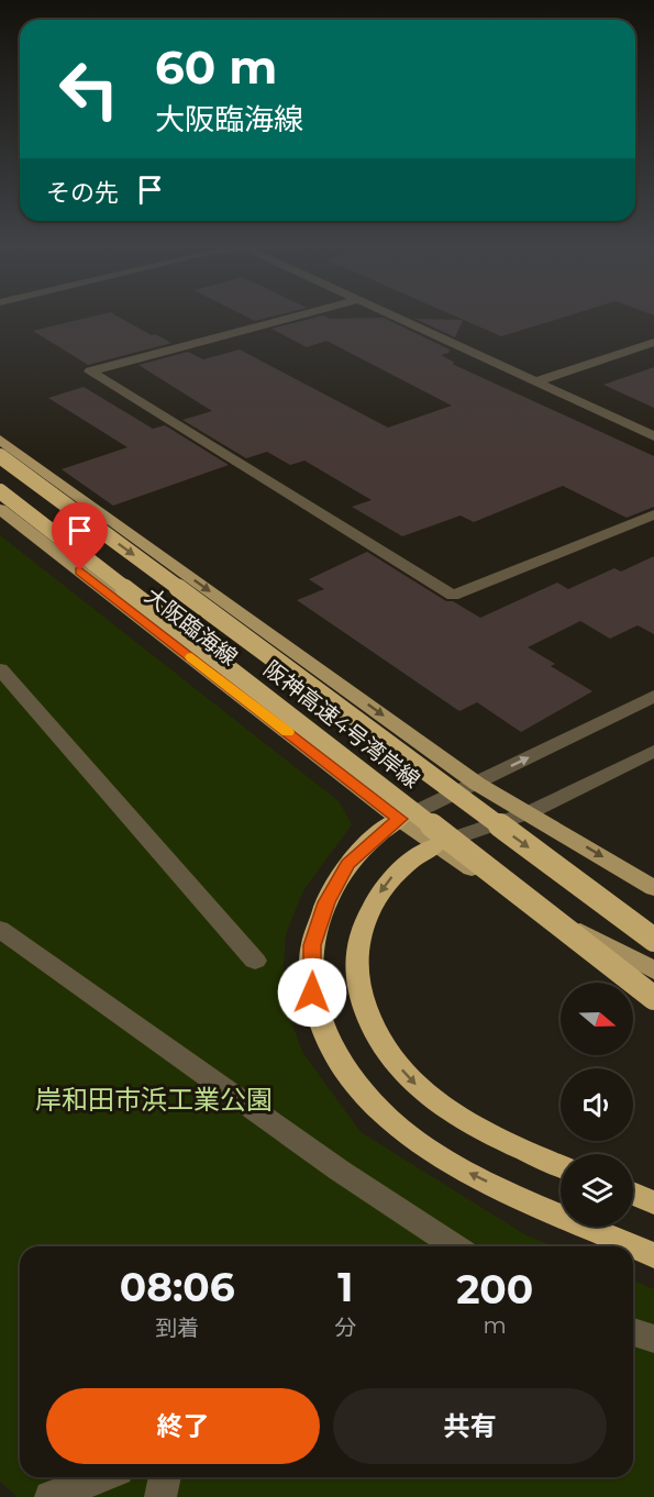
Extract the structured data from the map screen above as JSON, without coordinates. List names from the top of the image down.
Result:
{
  "streets": {
    "highway": ["阪神高速4号湾岸線"],
    "main road": ["大阪臨海線"]
  },
  "parks": ["岸和田市浜工業公園"],
  "north": "right",
  "page": {
    "turn": ["60 m", "大阪臨海線"],
    "then": "その先",
    "eta": [
      "08:06",
      "到着",
      "1",
      "分",
      "200",
      "m"
    ],
    "buttons": ["終了", "共有"]
  }
}
